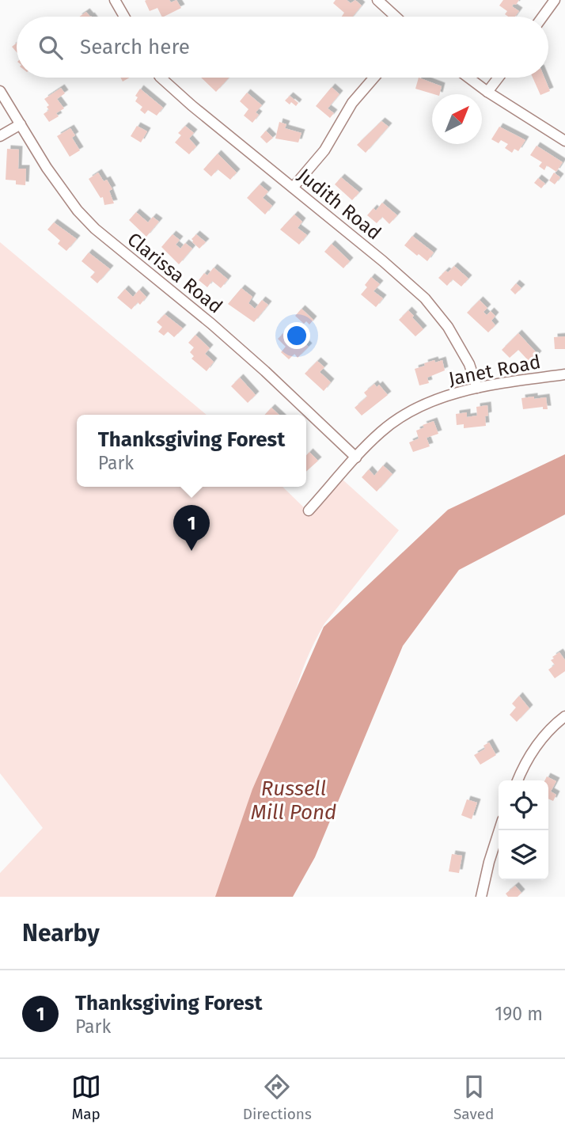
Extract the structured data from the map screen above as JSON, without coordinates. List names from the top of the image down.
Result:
{
  "streets": {
    "street": ["Judith Road", "Clarissa Road", "Janet Road"]
  },
  "crossings": [
    ["Judith Road", "Janet Road"],
    ["Clarissa Road", "Janet Road"]
  ],
  "water": ["Russell Mill Pond"],
  "north": "top right",
  "page": {
    "search": "Search here",
    "popup": ["Thanksgiving Forest", "Park"],
    "pins": "1",
    "heading": "Nearby",
    "list": [
      {
        "mark": "1",
        "name": "Thanksgiving Forest",
        "note": "Park",
        "value": "190 m"
      }
    ],
    "nav": ["Map", "Directions", "Saved"]
  }
}
